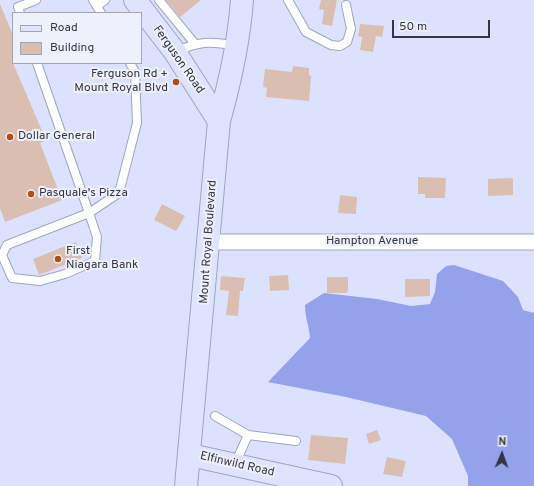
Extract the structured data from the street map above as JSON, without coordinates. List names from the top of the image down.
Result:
{
  "streets": {
    "main road": ["Ferguson Road", "Mount Royal Boulevard", "Elfinwild Road"],
    "street": ["Hampton Avenue"]
  },
  "crossings": [
    ["Ferguson Road", "Mount Royal Boulevard"],
    ["Mount Royal Boulevard", "Hampton Avenue"],
    ["Mount Royal Boulevard", "Elfinwild Road"]
  ],
  "places": [
    "Ferguson Rd + Mount Royal Blvd",
    "Dollar General",
    "Pasquale's Pizza",
    "First Niagara Bank"
  ],
  "legend": ["Road", "Building"],
  "scale_bar": "50 m",
  "north": "top"
}
